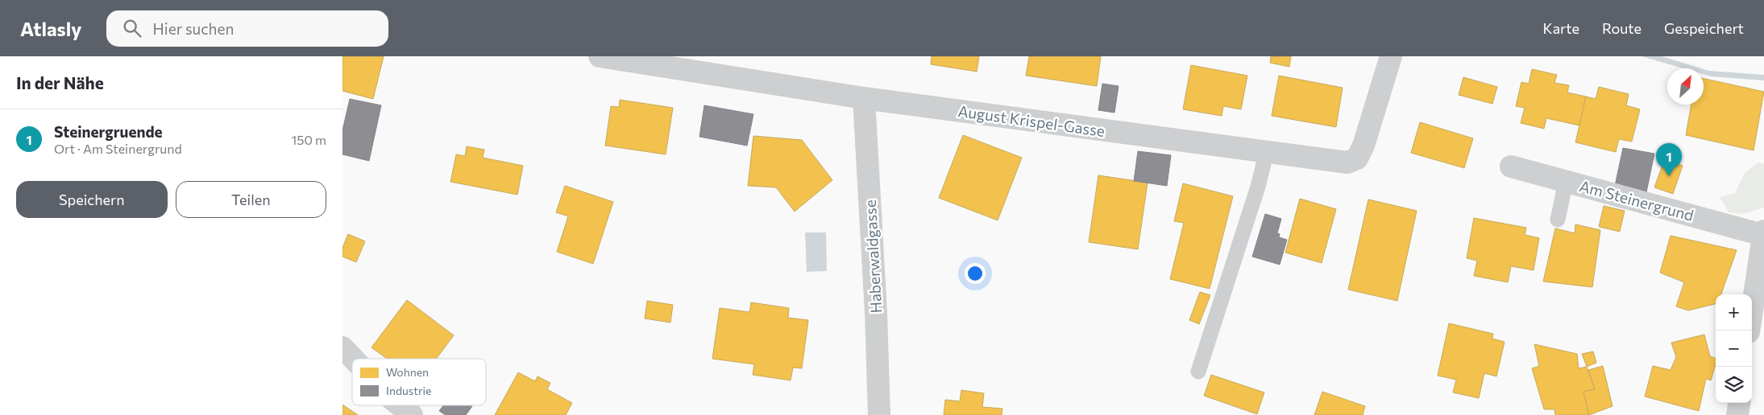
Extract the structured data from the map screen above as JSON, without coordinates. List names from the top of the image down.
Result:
{
  "streets": {
    "street": ["August Krispel-Gasse", "Am Steinergrund", "Haberwaldgasse"]
  },
  "crossings": [
    ["August Krispel-Gasse", "Haberwaldgasse"]
  ],
  "legend": ["Wohnen", "Industrie"],
  "north": "top right",
  "page": {
    "header": "Atlasly",
    "search": "Hier suchen",
    "nav": ["Karte", "Route", "Gespeichert"],
    "heading": "In der Nähe",
    "list": [
      {
        "mark": "1",
        "name": "Steinergruende",
        "note": "Ort · Am Steinergrund",
        "value": "150 m"
      }
    ],
    "pins": "1",
    "buttons": ["Speichern", "Teilen"],
    "map_buttons": ["+", "−"]
  }
}
